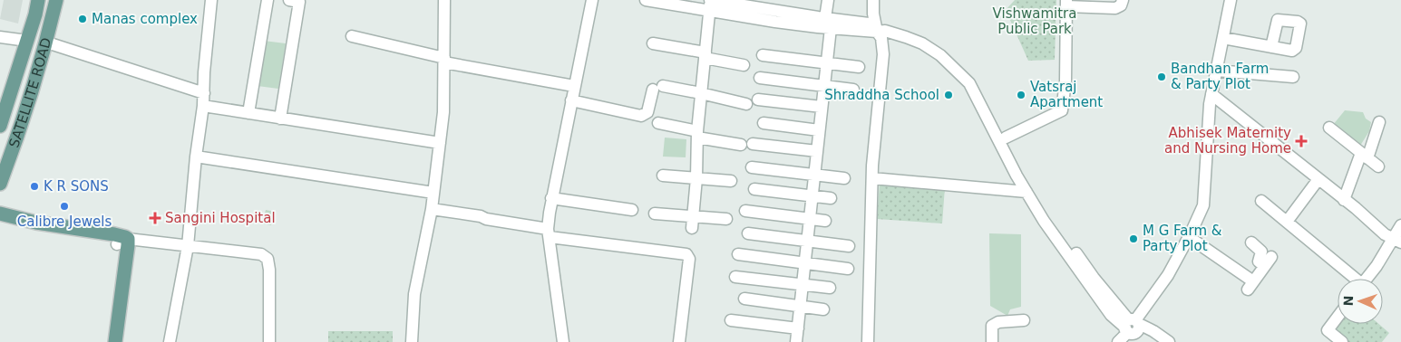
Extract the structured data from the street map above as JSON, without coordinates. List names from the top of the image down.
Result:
{
  "streets": {
    "main road": ["SATELLITE ROAD"]
  },
  "parks": ["Vishwamitra Public Park"],
  "places": {
    "other": [
      "Manas complex",
      "Bandhan Farm & Party Plot",
      "Shraddha School",
      "Vatsraj Apartment",
      "K R SONS",
      "Calibre Jewels",
      "M G Farm & Party Plot"
    ],
    "health": ["Abhisek Maternity and Nursing Home", "Sangini Hospital"]
  },
  "north": "left"
}
